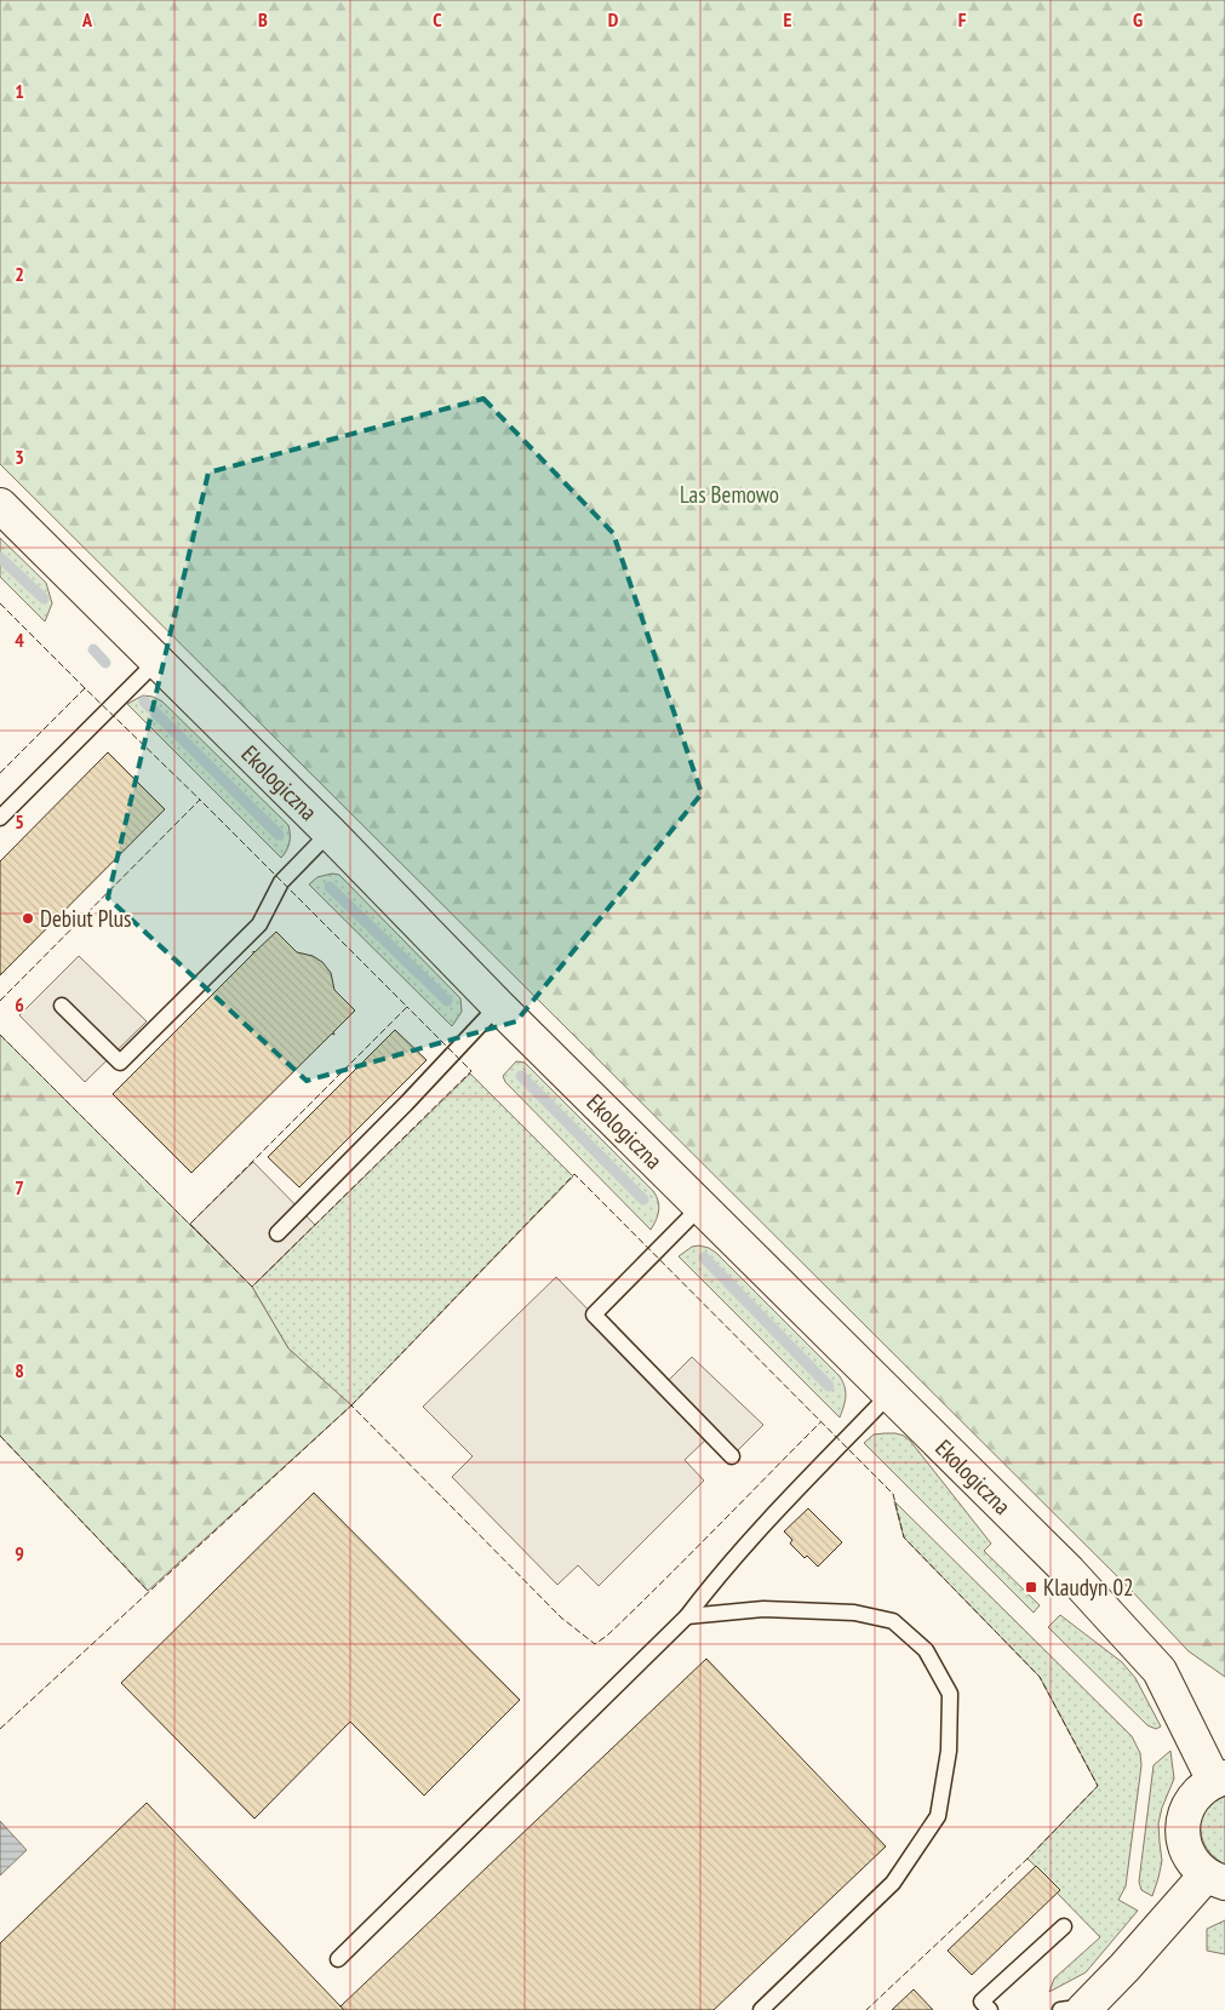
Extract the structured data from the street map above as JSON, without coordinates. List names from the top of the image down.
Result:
{
  "streets": {
    "street": ["Ekologiczna"]
  },
  "parks": ["Las Bemowo"],
  "places": {
    "other": ["Debiut Plus"],
    "transit": ["Klaudyn 02"]
  },
  "grid": {
    "columns": [
      "A",
      "B",
      "C",
      "D",
      "E",
      "F",
      "G"
    ],
    "rows": [
      "1",
      "2",
      "3",
      "4",
      "5",
      "6",
      "7",
      "8",
      "9"
    ]
  }
}
